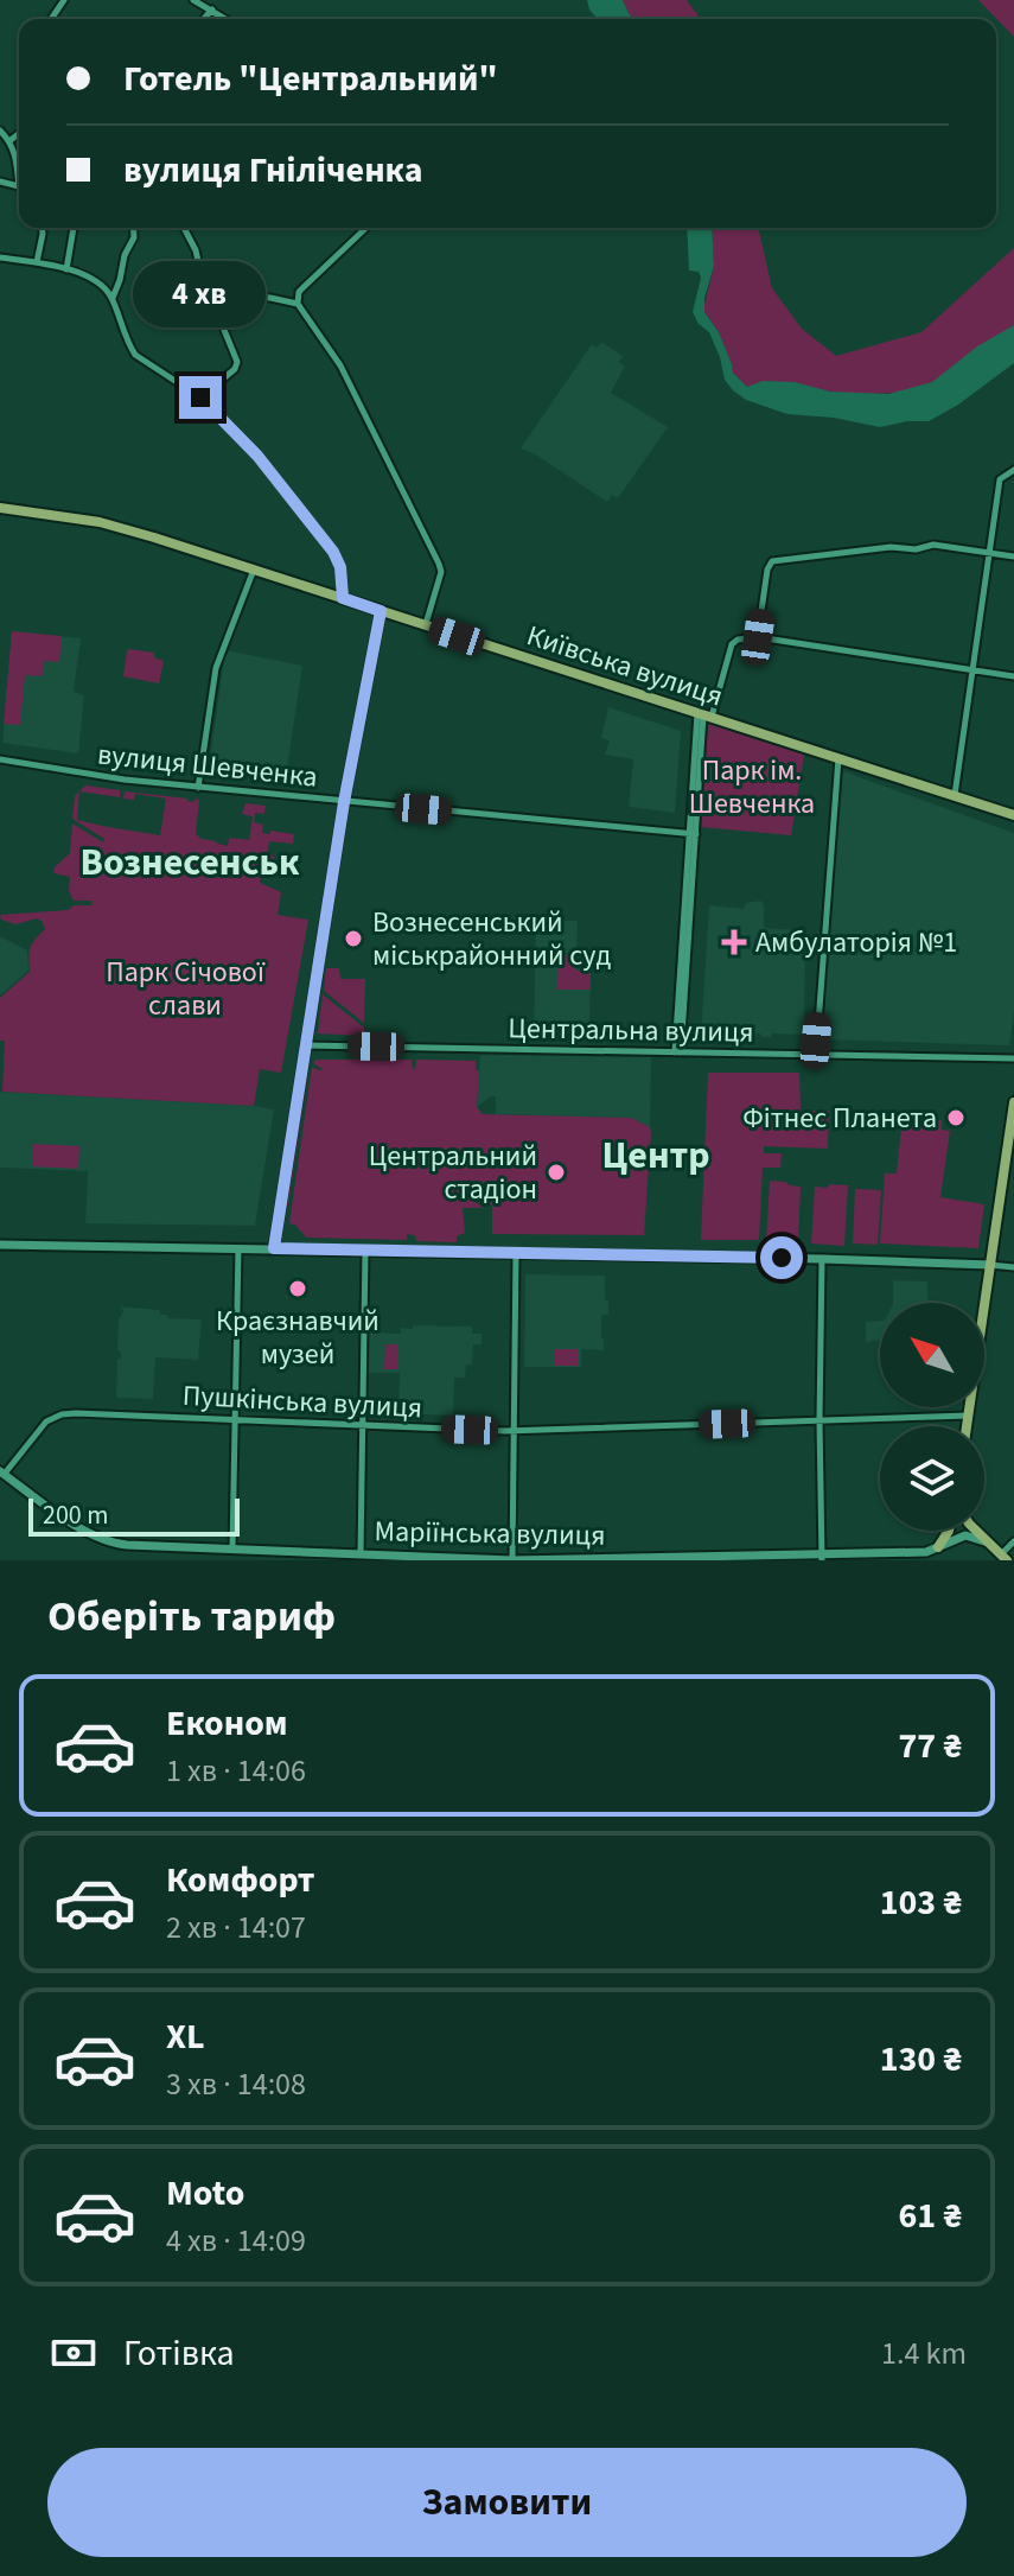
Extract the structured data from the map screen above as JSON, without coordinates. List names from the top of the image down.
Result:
{
  "streets": {
    "main road": ["Київська вулиця", "Маріїнська вулиця"],
    "street": ["вулиця Шевченка", "Центральна вулиця", "Пушкінська вулиця"]
  },
  "crossings": [
    ["Пушкінська вулиця", "Маріїнська вулиця"]
  ],
  "districts": ["Вознесенськ", "Центр"],
  "parks": ["Парк ім. Шевченка", "Парк Січової слави"],
  "places": {
    "other": [
      "Вознесенський міськрайонний суд",
      "Фітнес Планета",
      "Центральний стадіон",
      "Краєзнавчий музей"
    ],
    "health": ["Амбулаторія №1"]
  },
  "scale_bar": "200 m",
  "north": "top left",
  "page": {
    "banner": ["Готель \"Центральний\"", "вулиця Гніліченка"],
    "bubble": "4 хв",
    "scale": "200 m",
    "heading": "Оберіть тариф",
    "list": [
      {
        "name": "Економ",
        "note": "1 хв · 14:06",
        "value": "77 ₴"
      },
      {
        "name": "Комфорт",
        "note": "2 хв · 14:07",
        "value": "103 ₴"
      },
      {
        "name": "XL",
        "note": "3 хв · 14:08",
        "value": "130 ₴"
      },
      {
        "name": "Moto",
        "note": "4 хв · 14:09",
        "value": "61 ₴"
      }
    ],
    "pay": ["Готівка", "1.4 km"],
    "buttons": "Замовити"
  }
}
